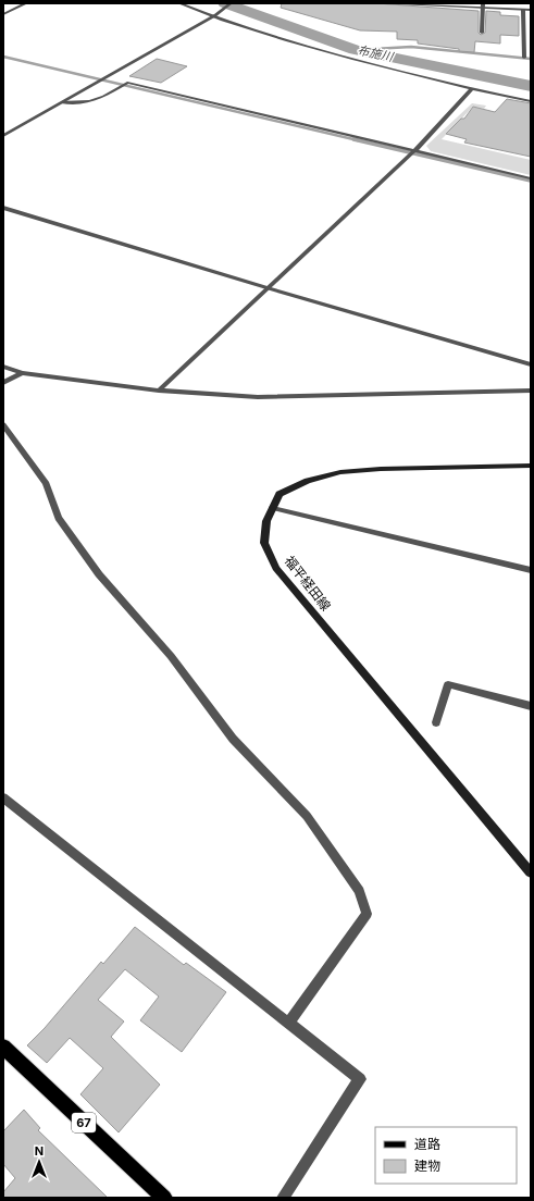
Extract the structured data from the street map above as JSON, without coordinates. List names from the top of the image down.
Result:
{
  "streets": {
    "main road": ["福平経田線", "67"]
  },
  "water": ["布施川"],
  "legend": ["道路", "建物"],
  "north": "top"
}
